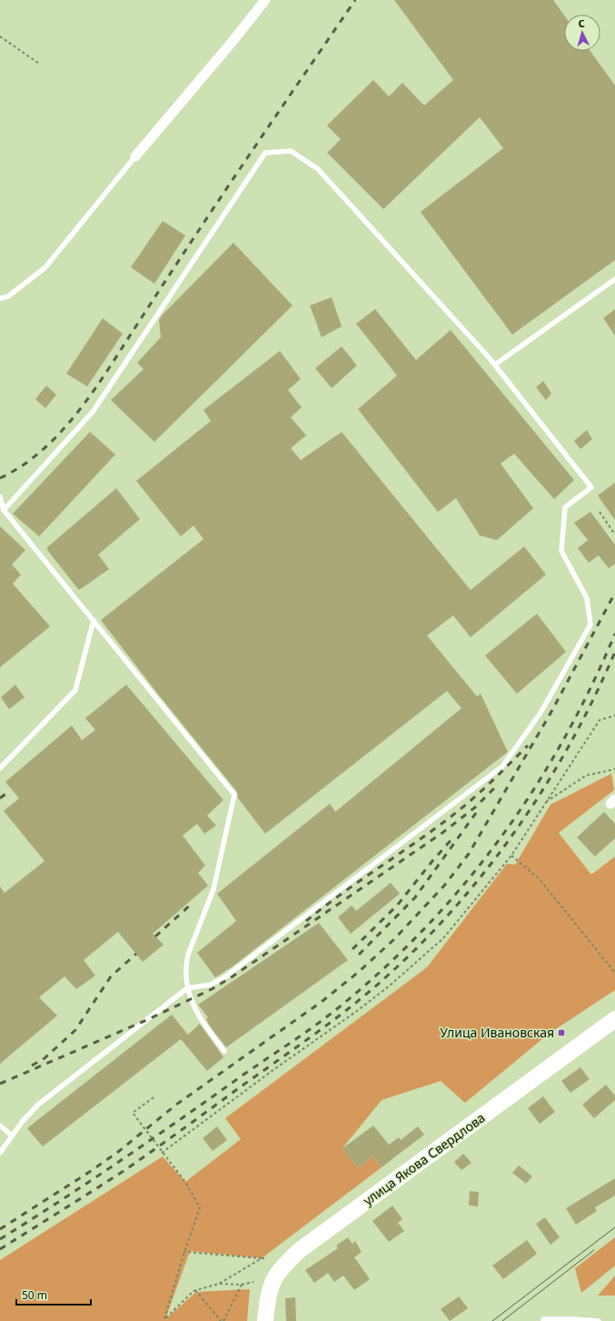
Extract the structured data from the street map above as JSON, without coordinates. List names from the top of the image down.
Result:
{
  "streets": {
    "main road": ["улица Якова Свердлова"]
  },
  "places": {
    "transit": ["Улица Ивановская"]
  },
  "scale_bar": "50 m",
  "north": "top"
}
